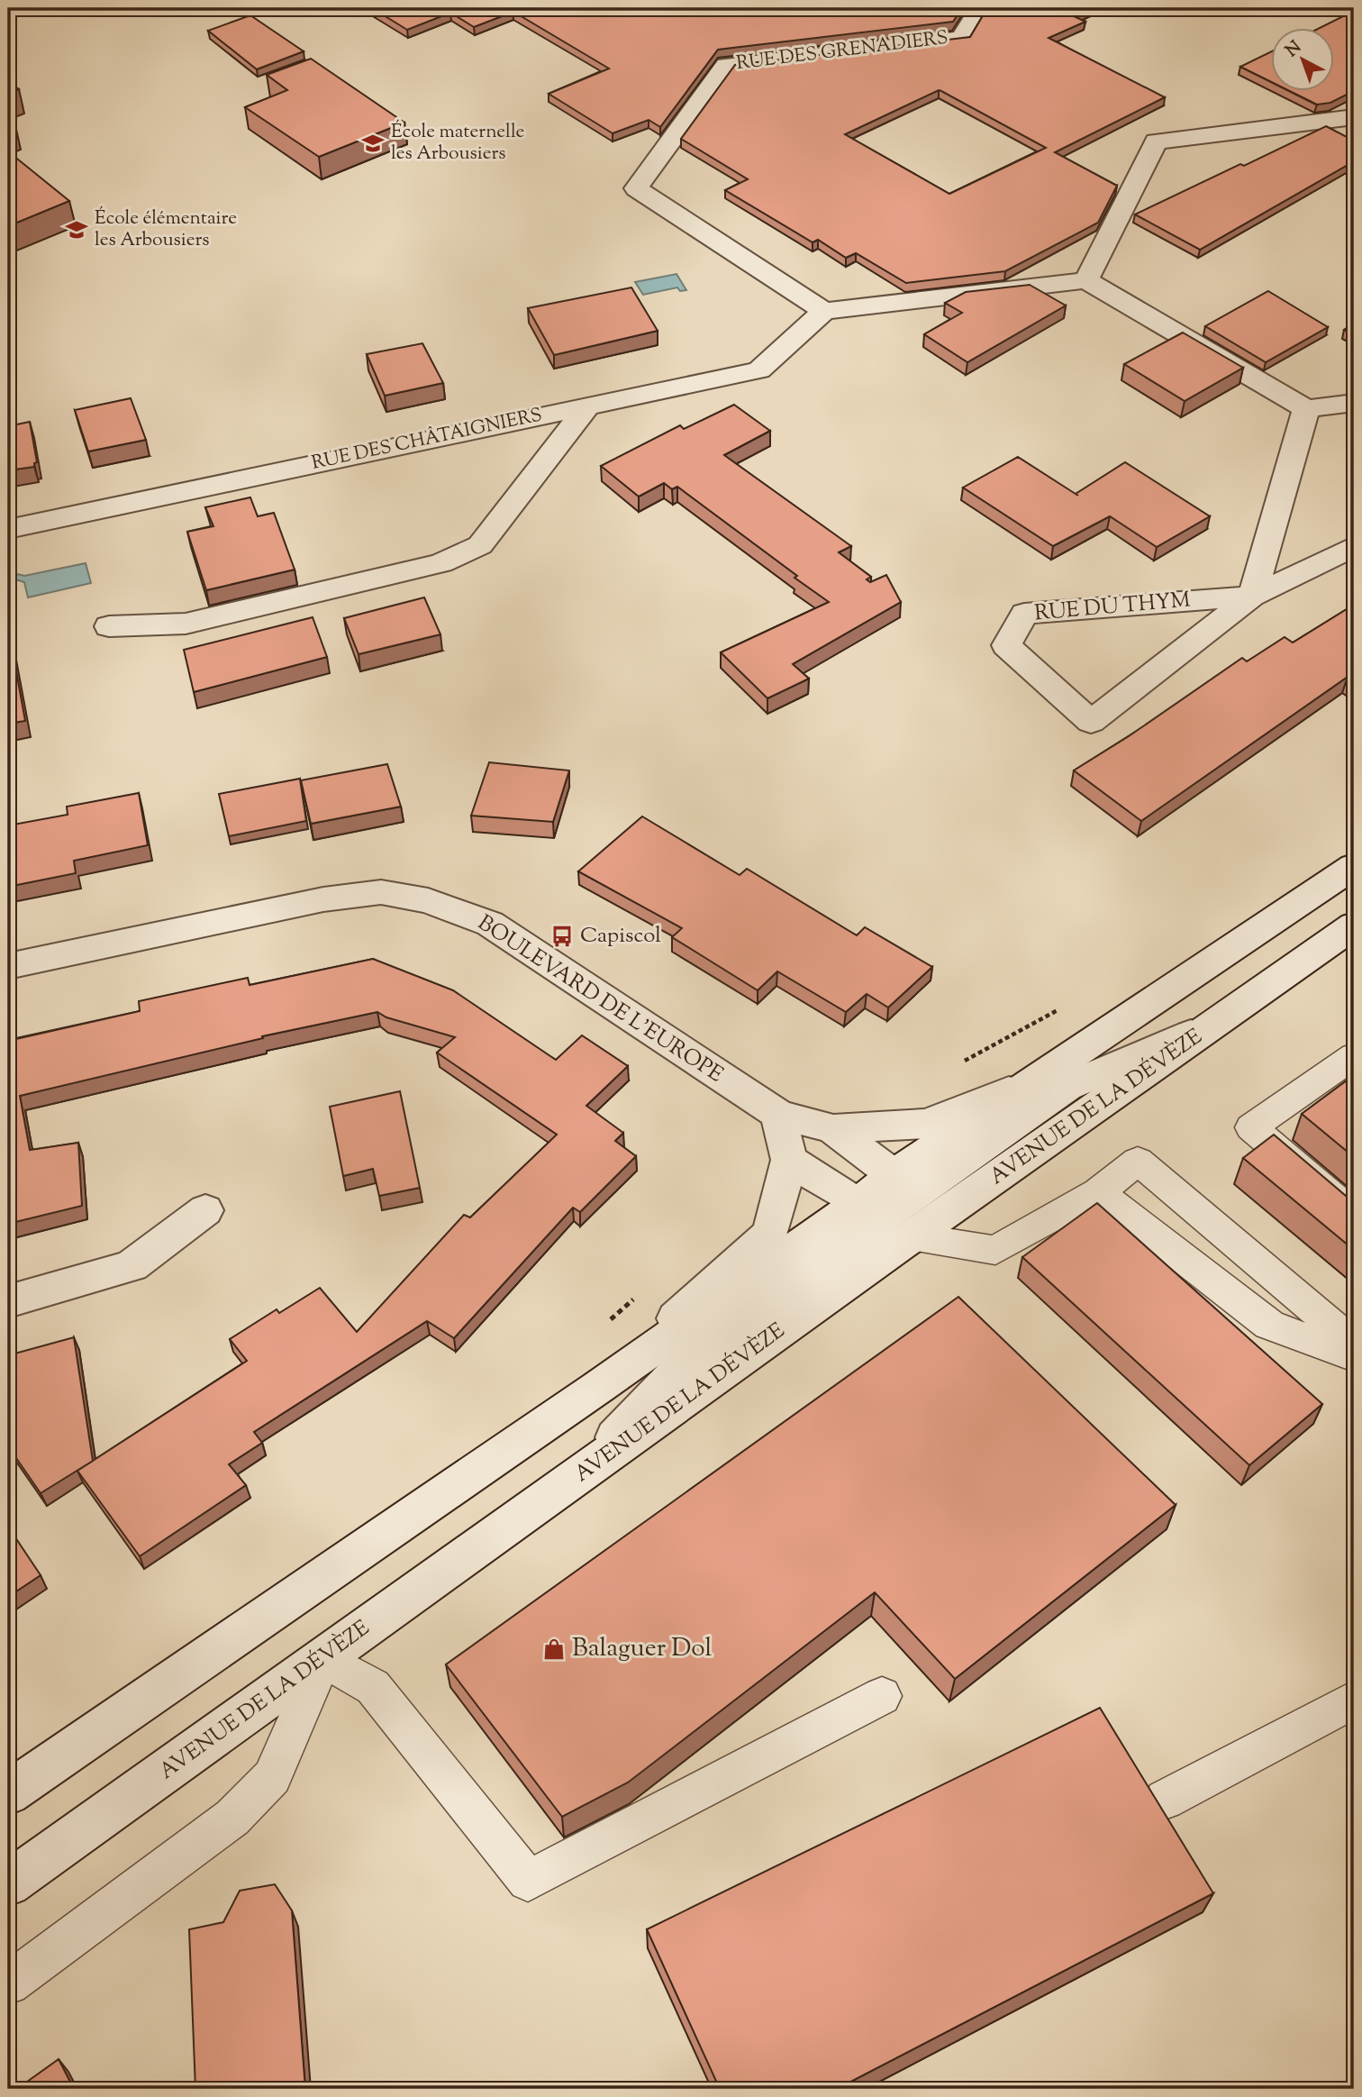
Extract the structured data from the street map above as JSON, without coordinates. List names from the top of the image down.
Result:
{
  "streets": {
    "street": [
      "RUE DES GRENADIERS",
      "RUE DES CHÂTAIGNIERS",
      "RUE DU THYM",
      "BOULEVARD DE L'EUROPE",
      "AVENUE DE LA DÉVÈZE"
    ]
  },
  "crossings": [
    ["RUE DES GRENADIERS", "RUE DES CHÂTAIGNIERS"],
    ["BOULEVARD DE L'EUROPE", "AVENUE DE LA DÉVÈZE"]
  ],
  "places": {
    "school or university": ["École maternelle les Arbousiers", "École élémentaire les Arbousiers"],
    "bus stop": ["Capiscol"],
    "shop": ["Balaguer Dol"]
  },
  "north": "top left"
}
